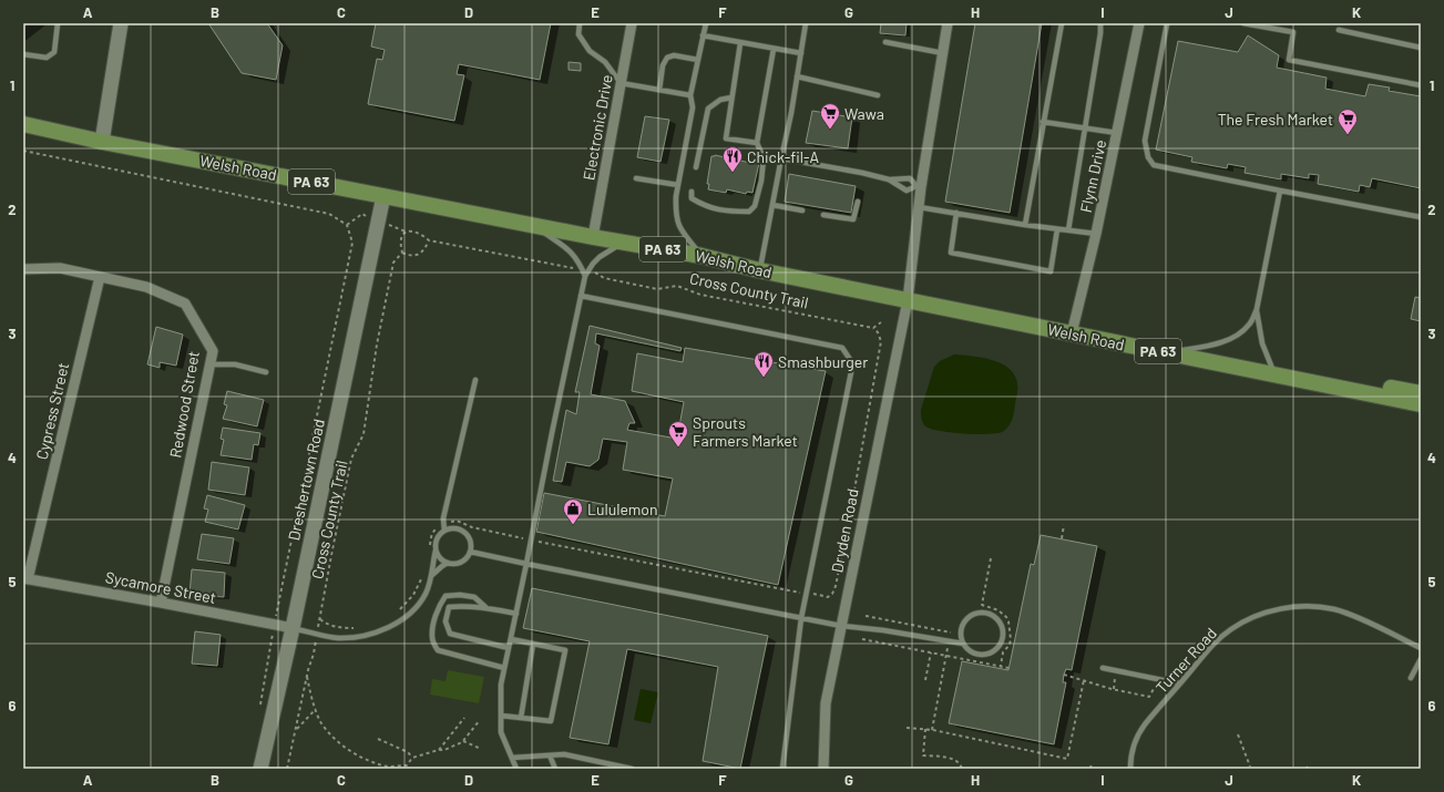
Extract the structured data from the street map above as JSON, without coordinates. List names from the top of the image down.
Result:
{
  "streets": {
    "main road": ["Welsh Road", "PA 63", "Dreshertown Road"],
    "street": [
      "Electronic Drive",
      "Flynn Drive",
      "Redwood Street",
      "Cypress Street",
      "Dryden Road",
      "Sycamore Street"
    ],
    "lane": ["Turner Road"],
    "path": ["Cross County Trail"]
  },
  "crossings": [
    ["Electronic Drive", "Welsh Road"],
    ["Welsh Road", "Flynn Drive"],
    ["Welsh Road", "Dreshertown Road"],
    ["Welsh Road", "Dryden Road"],
    ["Redwood Street", "Cypress Street"],
    ["Redwood Street", "Sycamore Street"],
    ["Cypress Street", "Sycamore Street"],
    ["Dreshertown Road", "Sycamore Street"]
  ],
  "places": {
    "supermarket": ["Wawa", "The Fresh Market", "Sprouts Farmers Market"],
    "restaurant": ["Chick-fil-A", "Smashburger"],
    "shop": ["Lululemon"]
  },
  "grid": {
    "columns": [
      "A",
      "B",
      "C",
      "D",
      "E",
      "F",
      "G",
      "H",
      "I",
      "J",
      "K"
    ],
    "rows": [
      "1",
      "2",
      "3",
      "4",
      "5",
      "6"
    ]
  }
}
